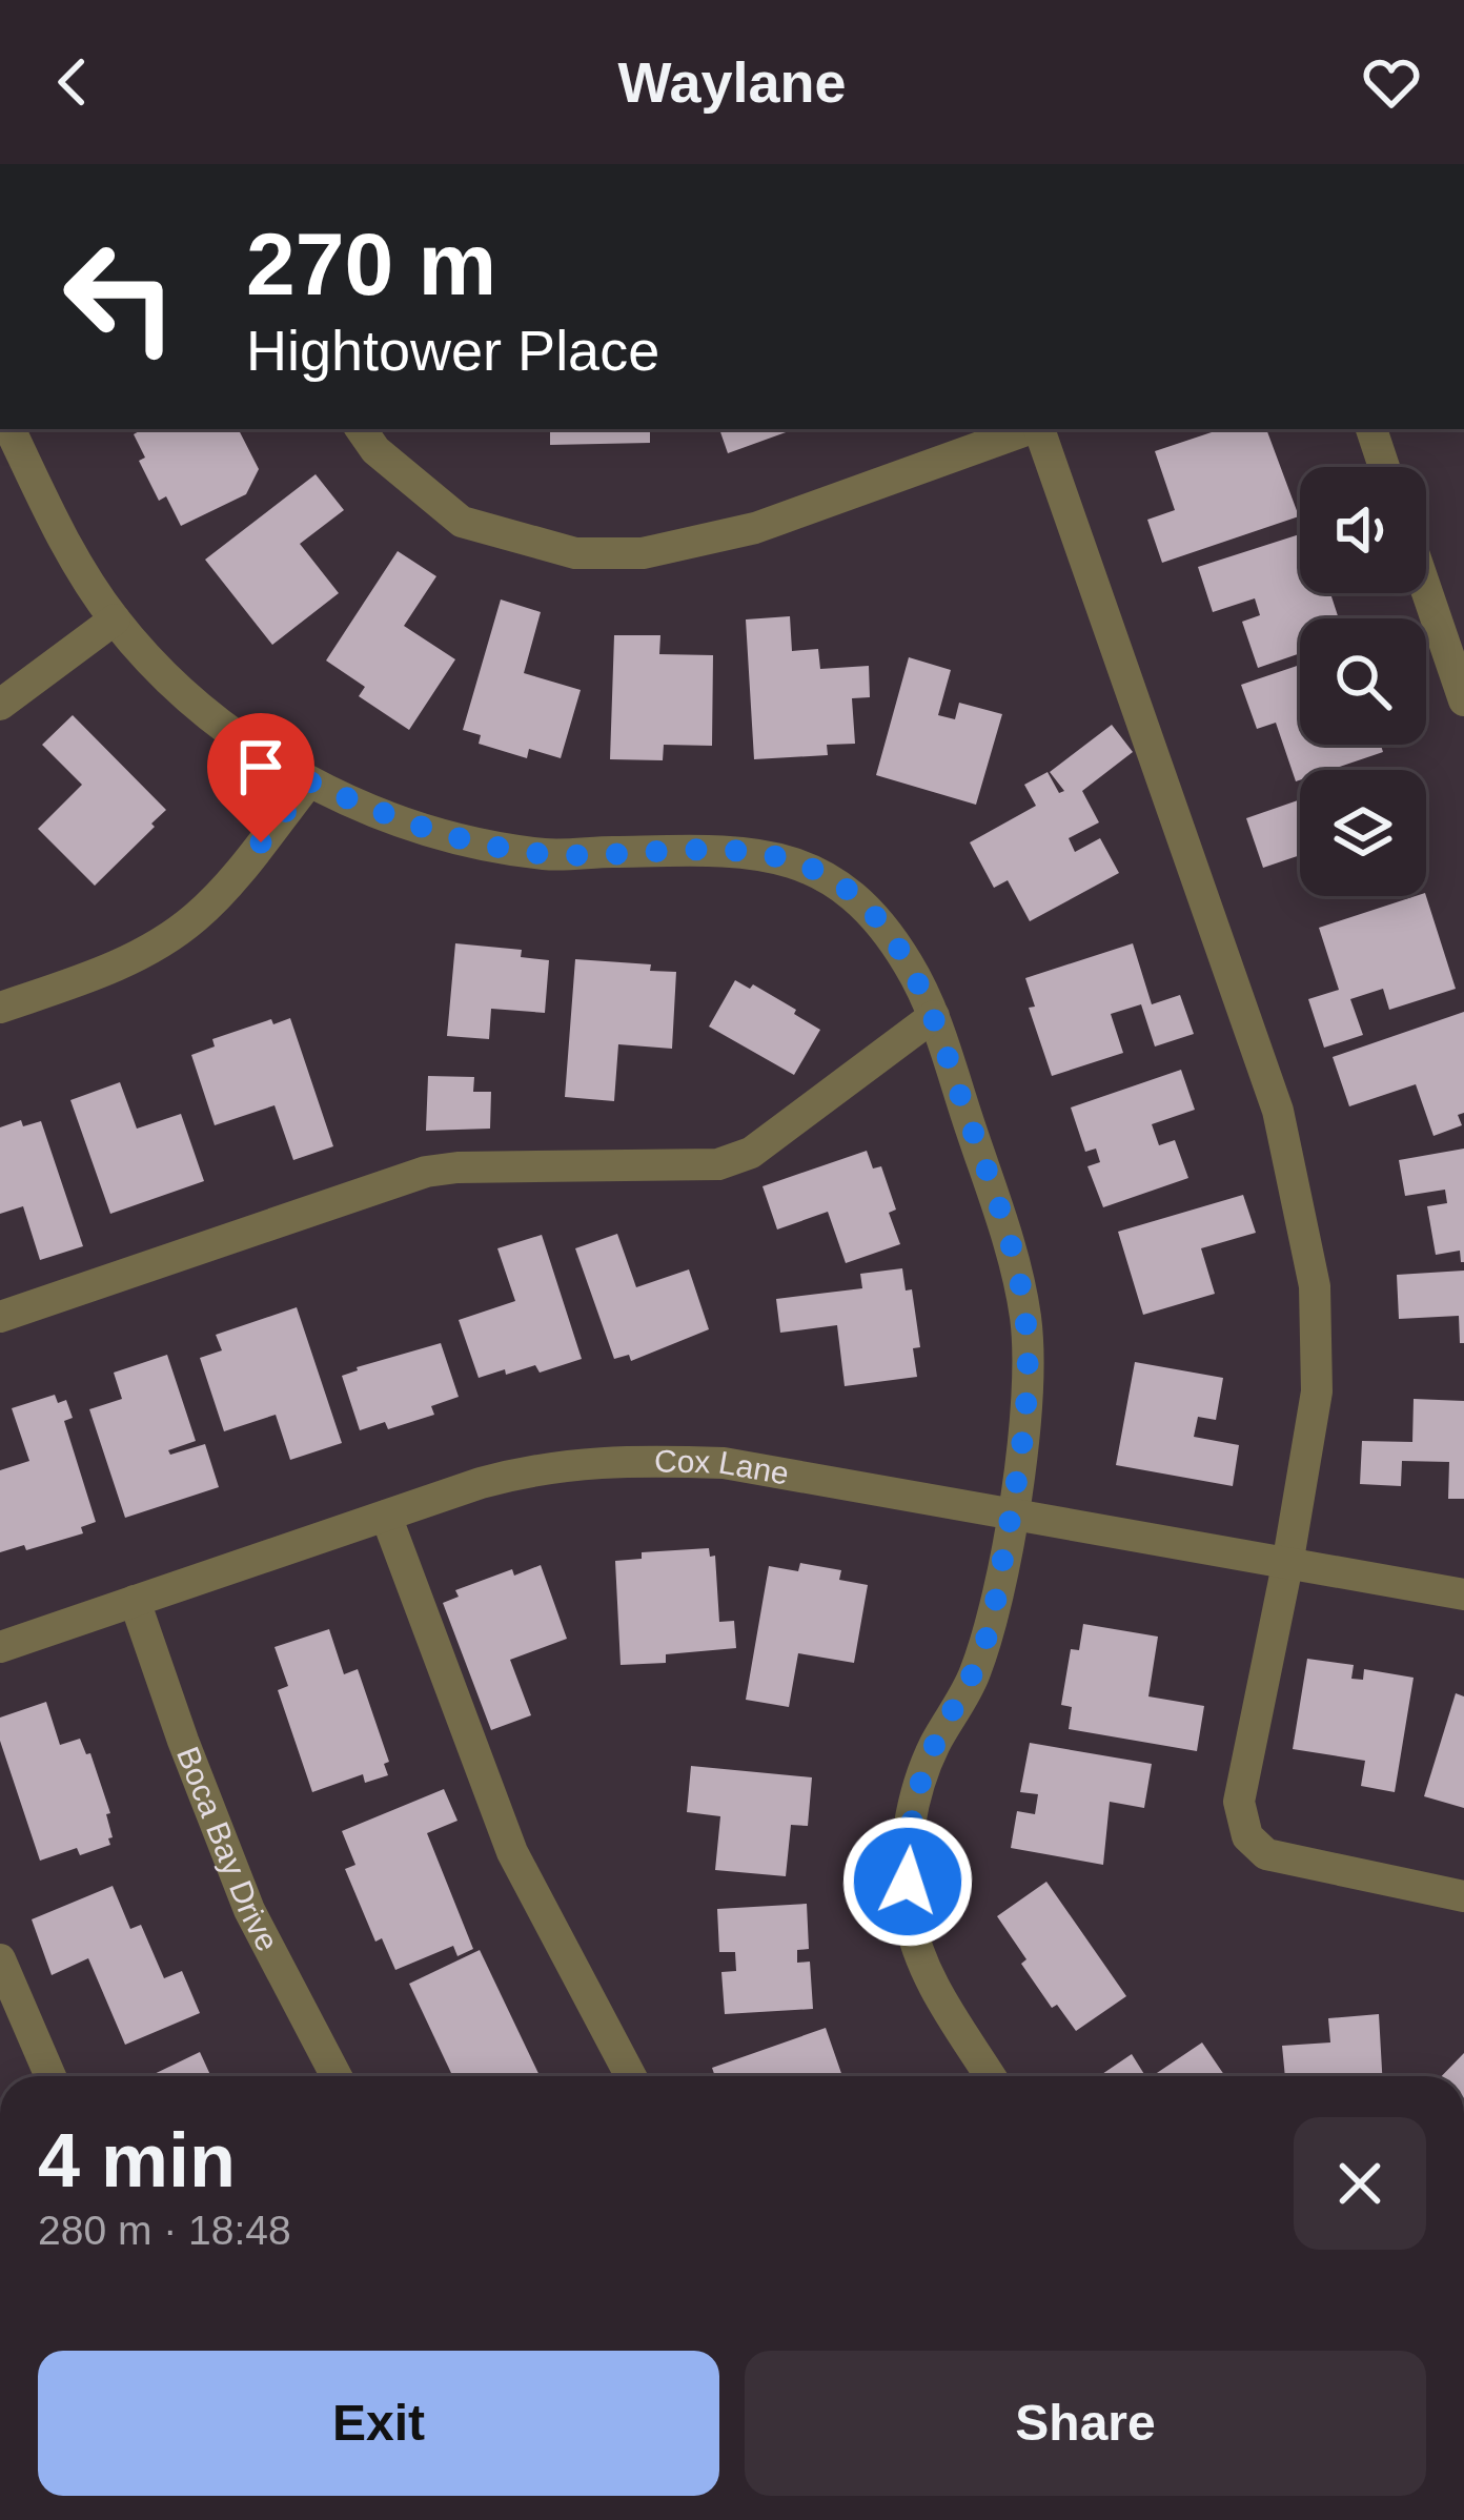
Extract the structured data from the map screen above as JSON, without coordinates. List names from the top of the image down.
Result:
{
  "streets": {
    "street": ["Cox Lane", "Boca Bay Drive"]
  },
  "crossings": [
    ["Cox Lane", "Boca Bay Drive"]
  ],
  "page": {
    "header": "Waylane",
    "turn": ["270 m", "Hightower Place"],
    "heading": ["4 min", "280 m · 18:48"],
    "buttons": ["Exit", "Share"]
  }
}
